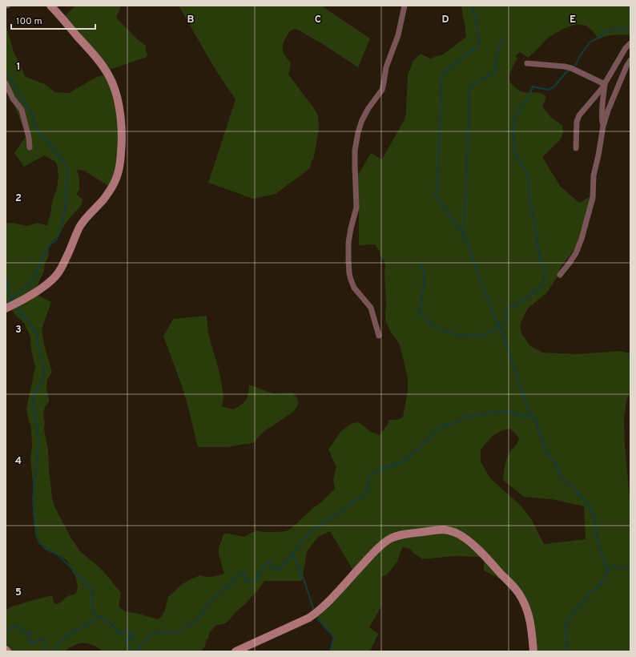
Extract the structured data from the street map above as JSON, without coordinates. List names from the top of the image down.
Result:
{
  "scale_bar": "100 m",
  "grid": {
    "columns": [
      "B",
      "C",
      "D",
      "E"
    ],
    "rows": [
      "1",
      "2",
      "3",
      "4",
      "5"
    ]
  }
}
